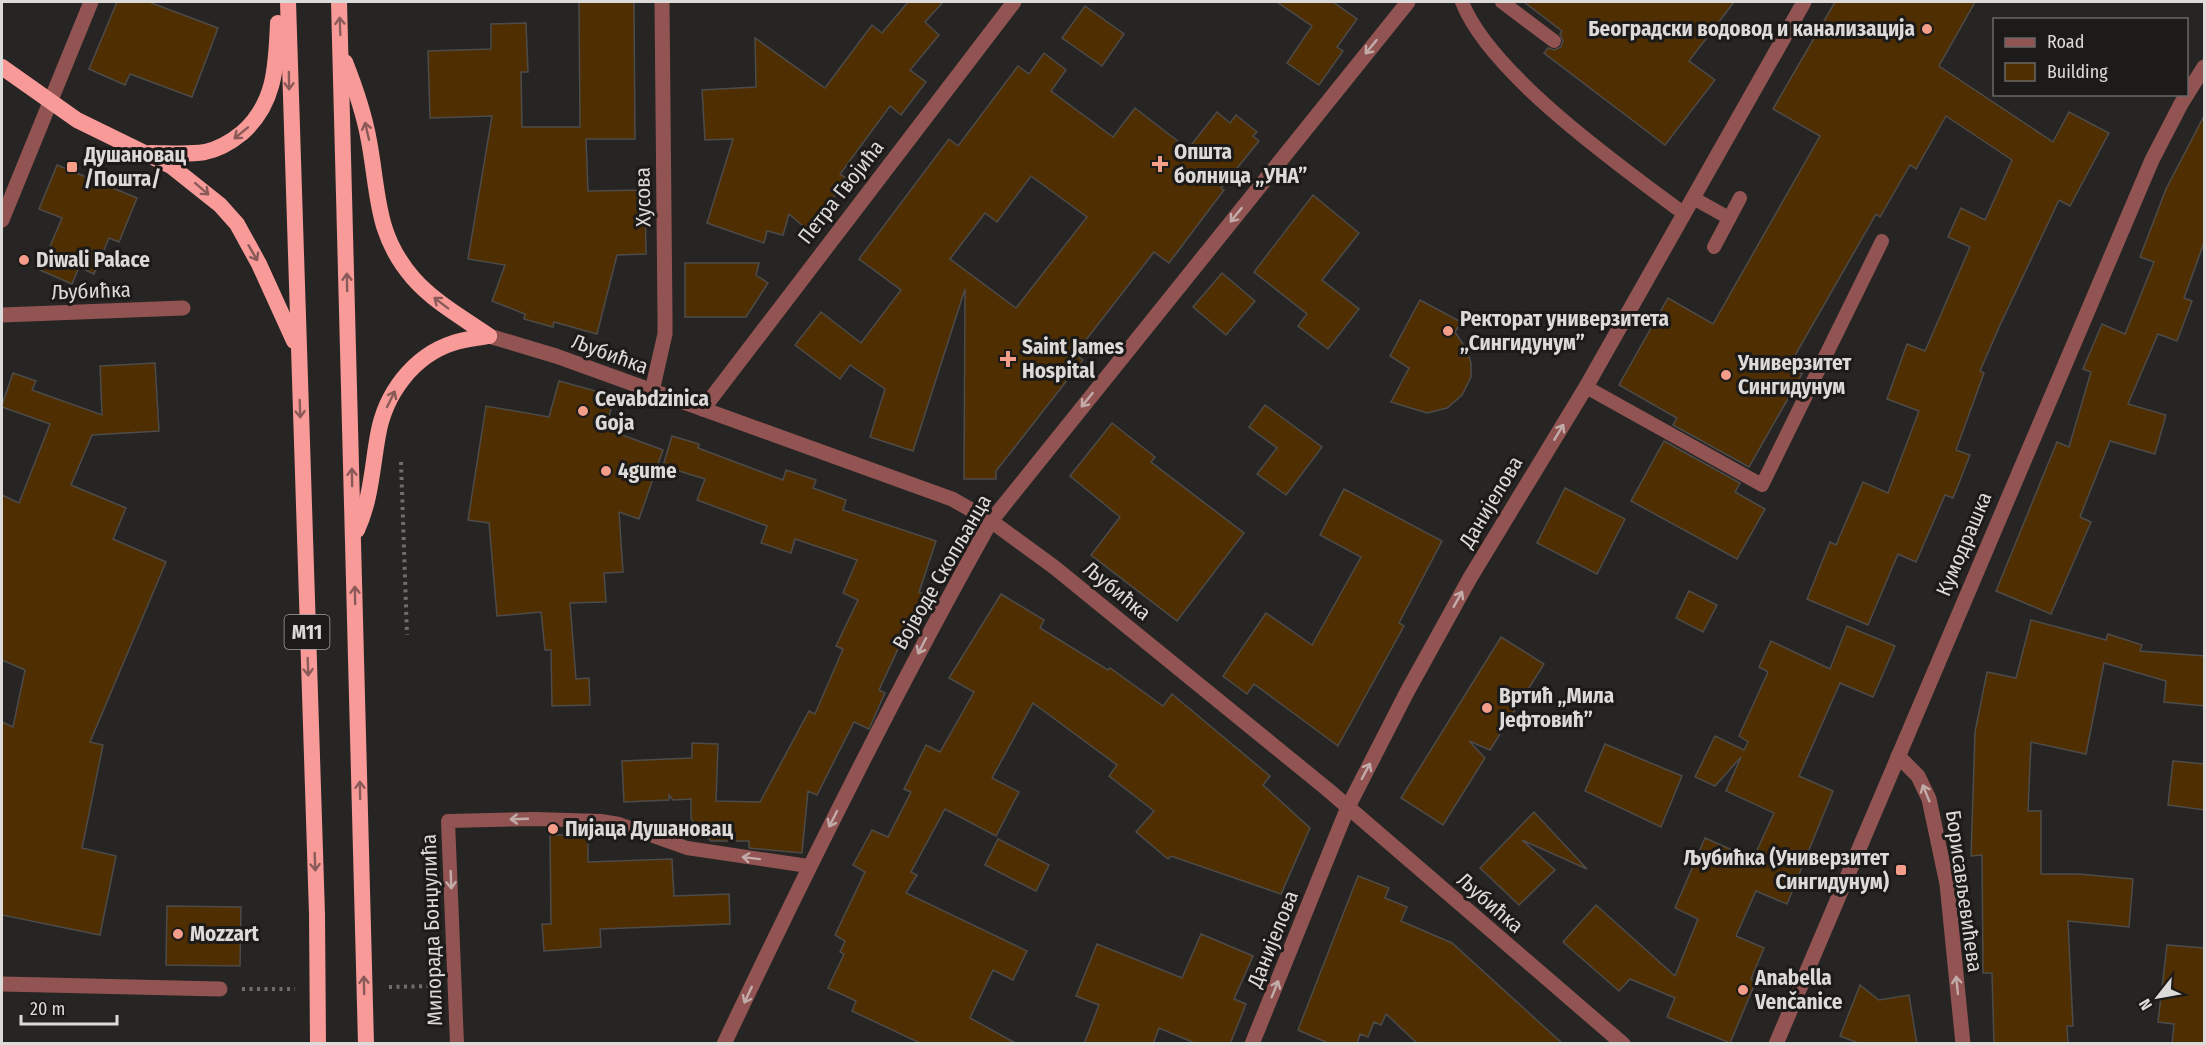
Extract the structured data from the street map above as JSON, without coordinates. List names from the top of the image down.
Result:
{
  "streets": {
    "highway": ["M11"],
    "street": [
      "Петра Гвојића",
      "Хусова",
      "Љубићка",
      "Данијелова",
      "Кумодрашка",
      "Војводе Скопљанца",
      "Борисављевићева"
    ],
    "lane": ["Милорада Бонџулића"]
  },
  "crossings": [
    ["Петра Гвојића", "Љубићка"],
    ["Хусова", "Љубићка"],
    ["Љубићка", "Данијелова"],
    ["Љубићка", "Војводе Скопљанца"],
    ["Кумодрашка", "Борисављевићева"],
    ["Војводе Скопљанца", "Милорада Бонџулића"]
  ],
  "one_way": ["Данијелова", "Војводе Скопљанца", "Борисављевићева"],
  "places": {
    "other": [
      "Београдски водовод и канализација",
      "Diwali Palace",
      "Ректорат универзитета „Сингидунум”",
      "Универзитет Сингидунум",
      "Cevabdzinica Goja",
      "4gume",
      "Вртић „Мила Јефтовић”",
      "Пијаца Душановац",
      "Mozzart",
      "Anabella Venčanice"
    ],
    "health": ["Општа болница „УНА”", "Saint James Hospital"],
    "transit": ["Душановац /Пошта/", "Љубићка (Универзитет Сингидунум)"]
  },
  "legend": ["Road", "Building"],
  "scale_bar": "20 m",
  "north": "bottom left"
}
